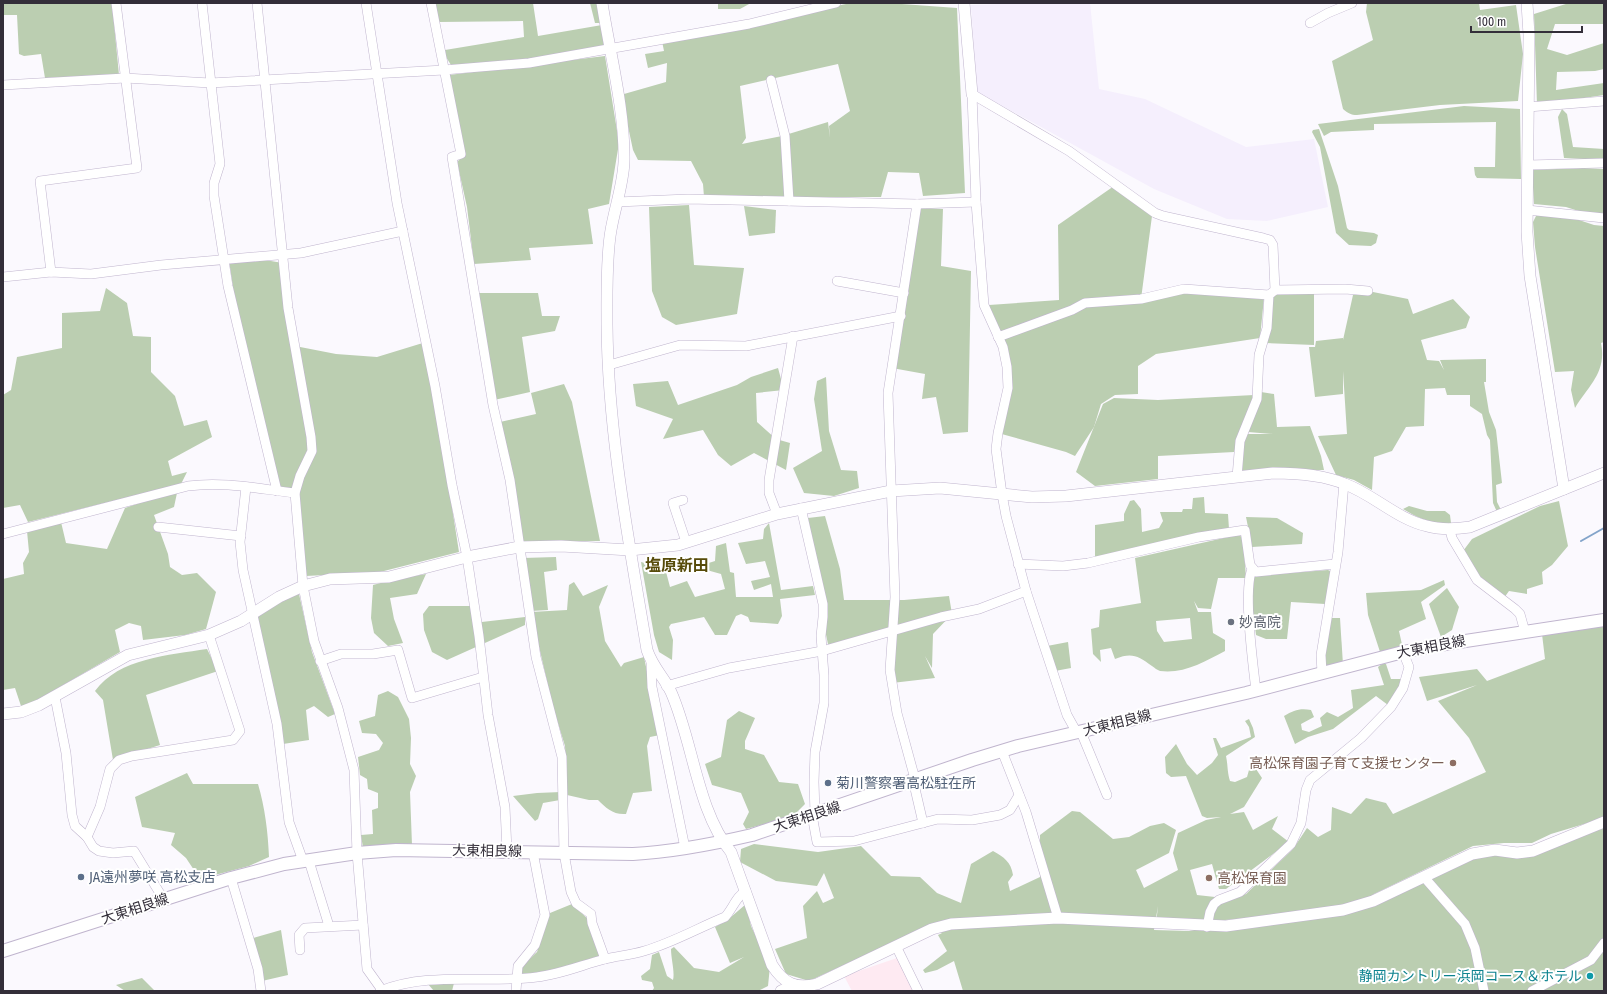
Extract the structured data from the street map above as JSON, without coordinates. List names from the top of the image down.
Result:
{
  "streets": {
    "main road": ["大東相良線"]
  },
  "districts": ["塩原新田"],
  "places": [
    "妙高院",
    "高松保育園子育て支援センター",
    "菊川警察署高松駐在所",
    "JA遠州夢咲 高松支店",
    "高松保育園",
    "静岡カントリー浜岡コース＆ホテル"
  ],
  "scale_bar": "100 m"
}
